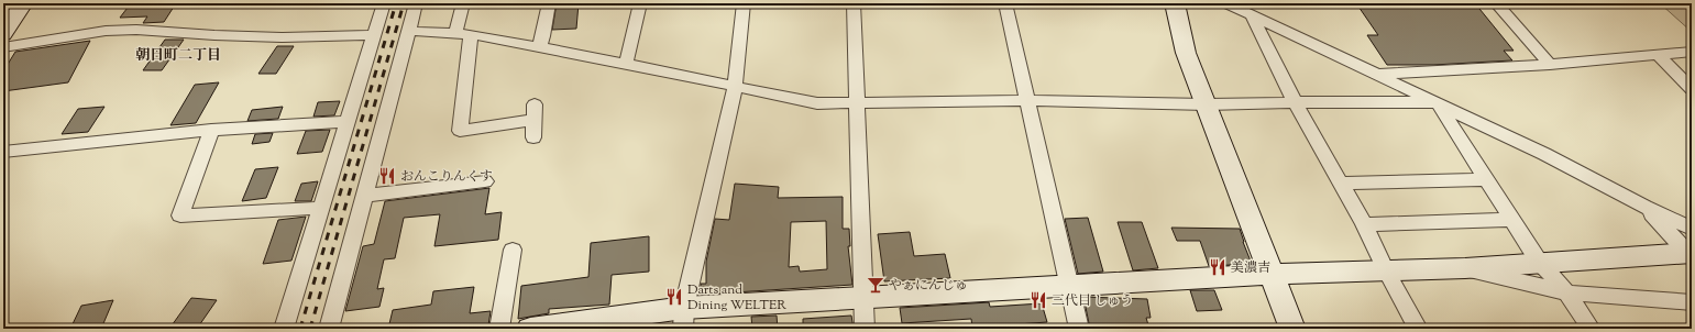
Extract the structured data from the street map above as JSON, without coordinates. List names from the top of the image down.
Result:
{
  "districts": ["朝日町二丁目"],
  "places": {
    "restaurant": [
      "おんこりんくす",
      "美濃吉",
      "Darts and Dining WELTER",
      "三代目 しゅう"
    ],
    "bar": ["やぁにんじゅ"]
  }
}
